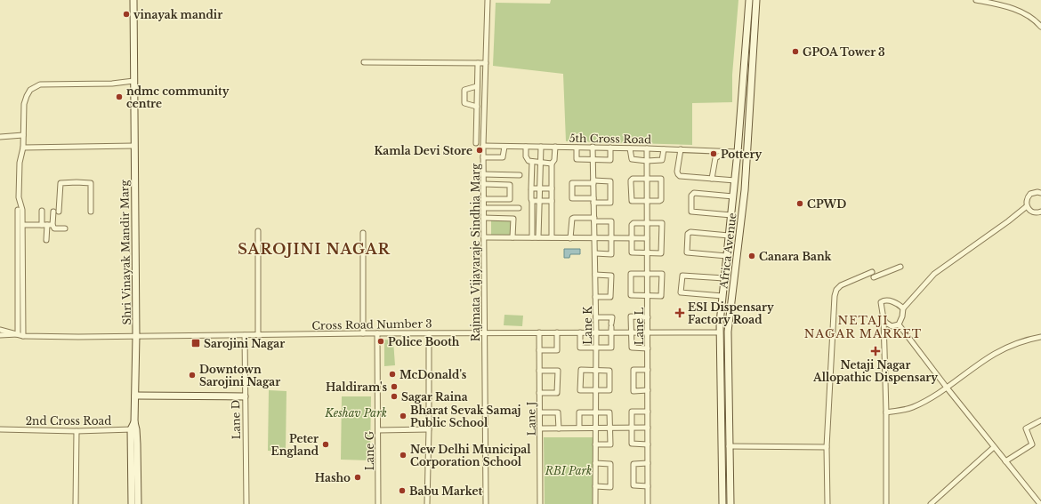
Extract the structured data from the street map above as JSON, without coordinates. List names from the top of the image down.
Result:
{
  "streets": {
    "main road": ["Africa Avenue", "Shri Vinayak Mandir Marg"],
    "street": [
      "5th Cross Road",
      "Rajmata Vijayaraje Sindhia Marg",
      "Cross Road Number 3",
      "Lane K",
      "Lane L",
      "Lane J",
      "Lane D",
      "2nd Cross Road",
      "Lane G"
    ]
  },
  "crossings": [
    ["5th Cross Road", "Africa Avenue"],
    ["5th Cross Road", "Rajmata Vijayaraje Sindhia Marg"],
    ["5th Cross Road", "Lane K"],
    ["5th Cross Road", "Lane L"],
    ["Africa Avenue", "Cross Road Number 3"],
    ["Shri Vinayak Mandir Marg", "Cross Road Number 3"],
    ["Shri Vinayak Mandir Marg", "2nd Cross Road"],
    ["Rajmata Vijayaraje Sindhia Marg", "Cross Road Number 3"],
    ["Cross Road Number 3", "Lane K"],
    ["Cross Road Number 3", "Lane L"],
    ["Cross Road Number 3", "Lane J"],
    ["Cross Road Number 3", "Lane D"],
    ["Cross Road Number 3", "Lane G"]
  ],
  "districts": ["SAROJINI NAGAR", "NETAJI NAGAR MARKET"],
  "parks": ["Keshav Park", "RBI Park"],
  "places": {
    "other": [
      "vinayak mandir",
      "GPOA Tower 3",
      "ndmc community centre",
      "Kamla Devi Store",
      "Pottery",
      "CPWD",
      "Canara Bank",
      "Police Booth",
      "McDonald's",
      "Downtown Sarojini Nagar",
      "Haldiram's",
      "Sagar Raina",
      "Bharat Sevak Samaj Public School",
      "Peter England",
      "New Delhi Municipal Corporation School",
      "Hasho",
      "Babu Market"
    ],
    "health": ["ESI Dispensary Factory Road", "Netaji Nagar Allopathic Dispensary"],
    "transit": ["Sarojini Nagar"]
  }
}
